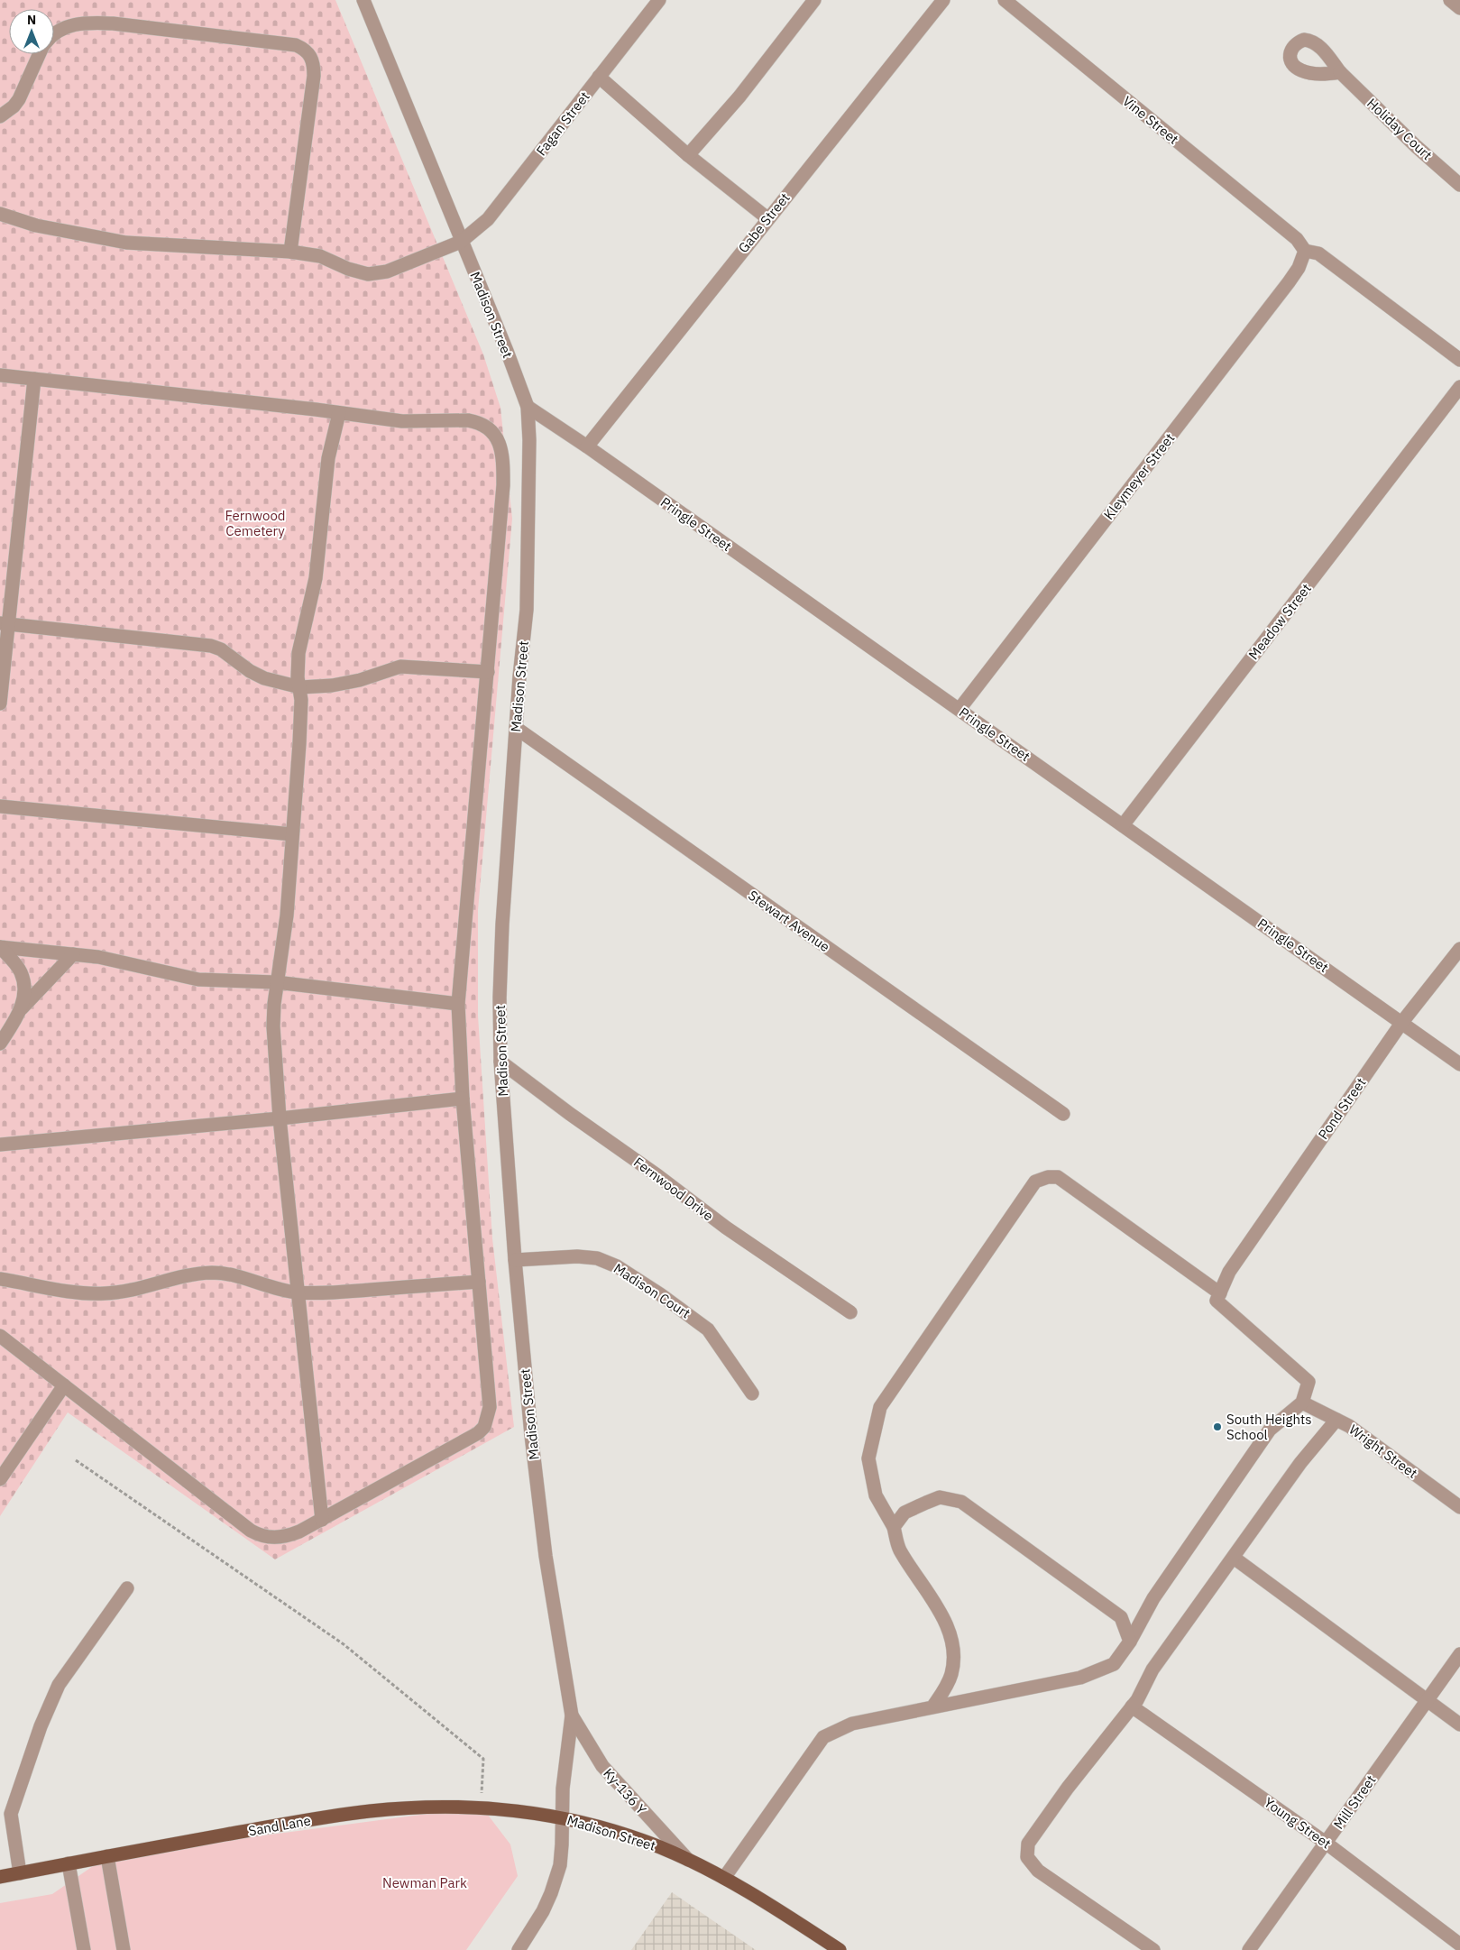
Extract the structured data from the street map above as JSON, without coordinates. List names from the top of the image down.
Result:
{
  "streets": {
    "main road": ["Madison Street", "Sand Lane"],
    "street": [
      "Vine Street",
      "Fagan Street",
      "Holiday Court",
      "Gabe Street",
      "Kleymeyer Street",
      "Pringle Street",
      "Meadow Street",
      "Stewart Avenue",
      "Pond Street",
      "Fernwood Drive",
      "Madison Court",
      "Wright Street",
      "Ky-136 Y",
      "Mill Street",
      "Young Street"
    ]
  },
  "crossings": [
    ["Vine Street", "Kleymeyer Street"],
    ["Fagan Street", "Madison Street"],
    ["Gabe Street", "Pringle Street"],
    ["Madison Street", "Pringle Street"],
    ["Madison Street", "Stewart Avenue"],
    ["Madison Street", "Fernwood Drive"],
    ["Madison Street", "Madison Court"],
    ["Madison Street", "Ky-136 Y"],
    ["Madison Street", "Sand Lane"],
    ["Kleymeyer Street", "Pringle Street"],
    ["Pringle Street", "Meadow Street"],
    ["Pringle Street", "Pond Street"],
    ["Mill Street", "Young Street"]
  ],
  "parks": ["Fernwood Cemetery", "Newman Park"],
  "places": ["South Heights School"],
  "north": "top"
}
